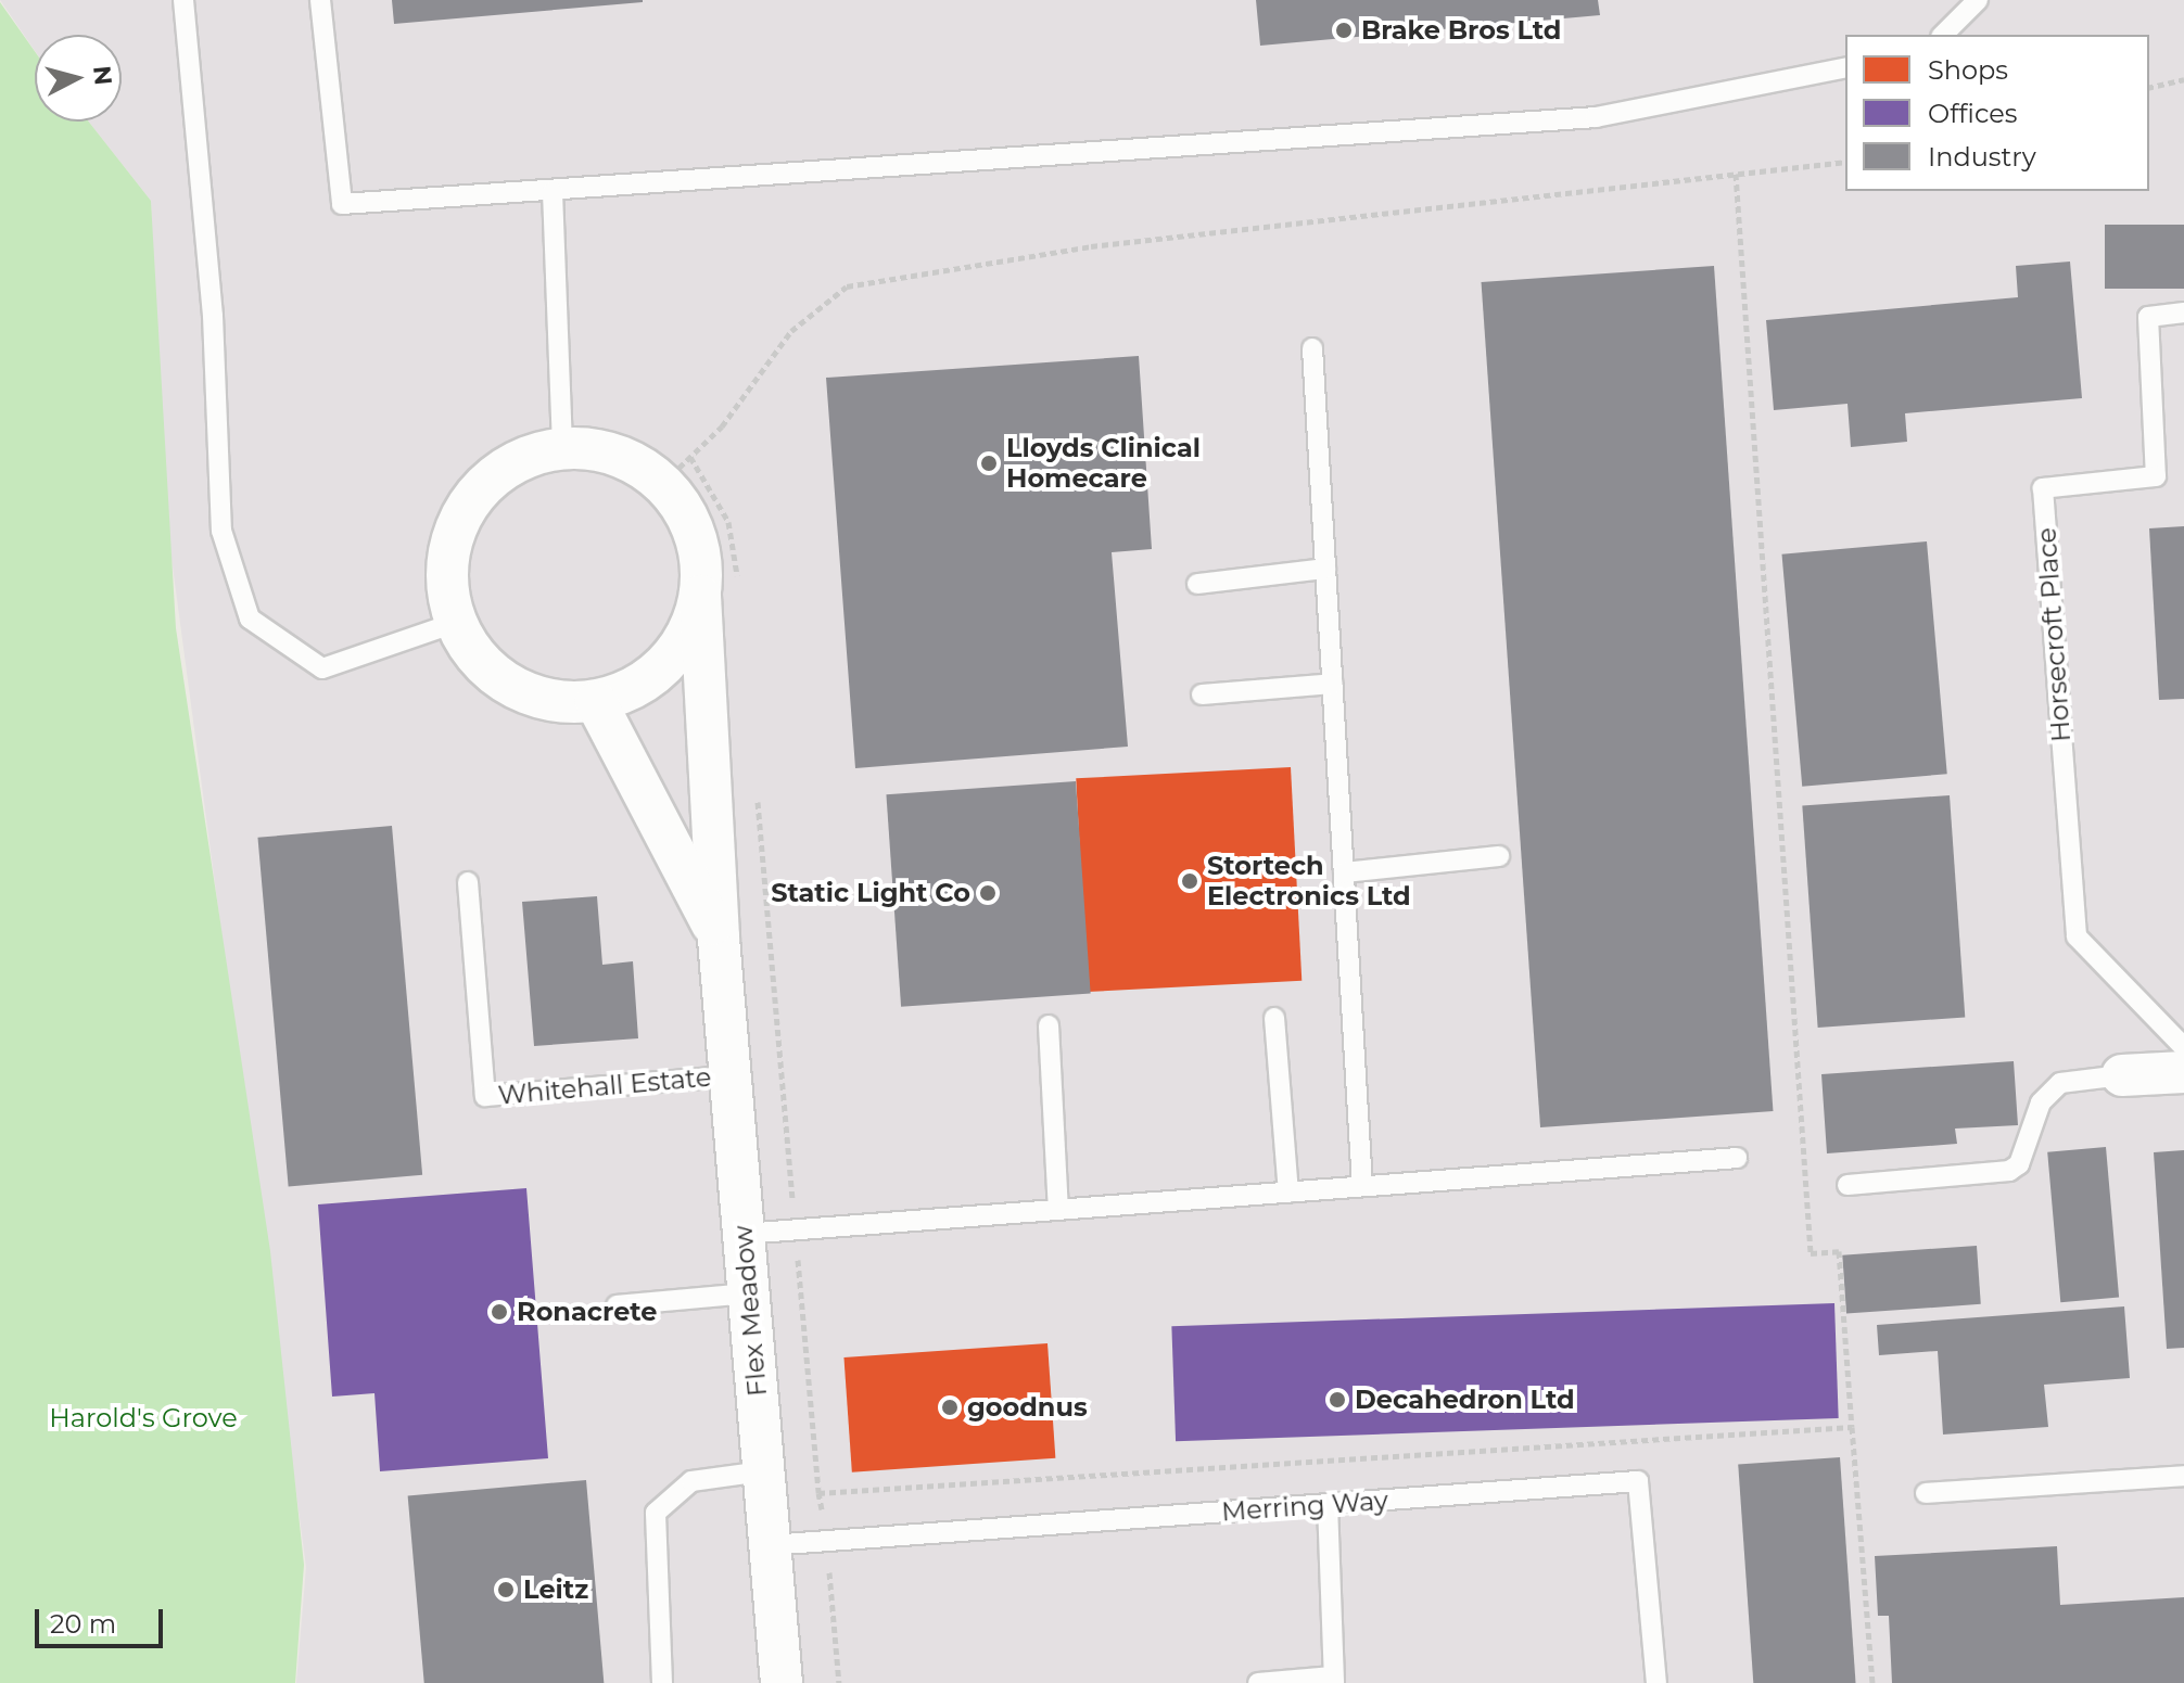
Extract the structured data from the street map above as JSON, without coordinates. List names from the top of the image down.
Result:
{
  "streets": {
    "street": ["Flex Meadow"],
    "lane": ["Horsecroft Place", "Whitehall Estate", "Merring Way"]
  },
  "crossings": [
    ["Whitehall Estate", "Flex Meadow"],
    ["Flex Meadow", "Merring Way"]
  ],
  "parks": ["Harold's Grove"],
  "places": [
    "Brake Bros Ltd",
    "Lloyds Clinical Homecare",
    "Stortech Electronics Ltd",
    "Static Light Co",
    "Ronacrete",
    "Decahedron Ltd",
    "goodnus",
    "Leitz"
  ],
  "legend": ["Shops", "Offices", "Industry"],
  "scale_bar": "20 m",
  "north": "right"
}
